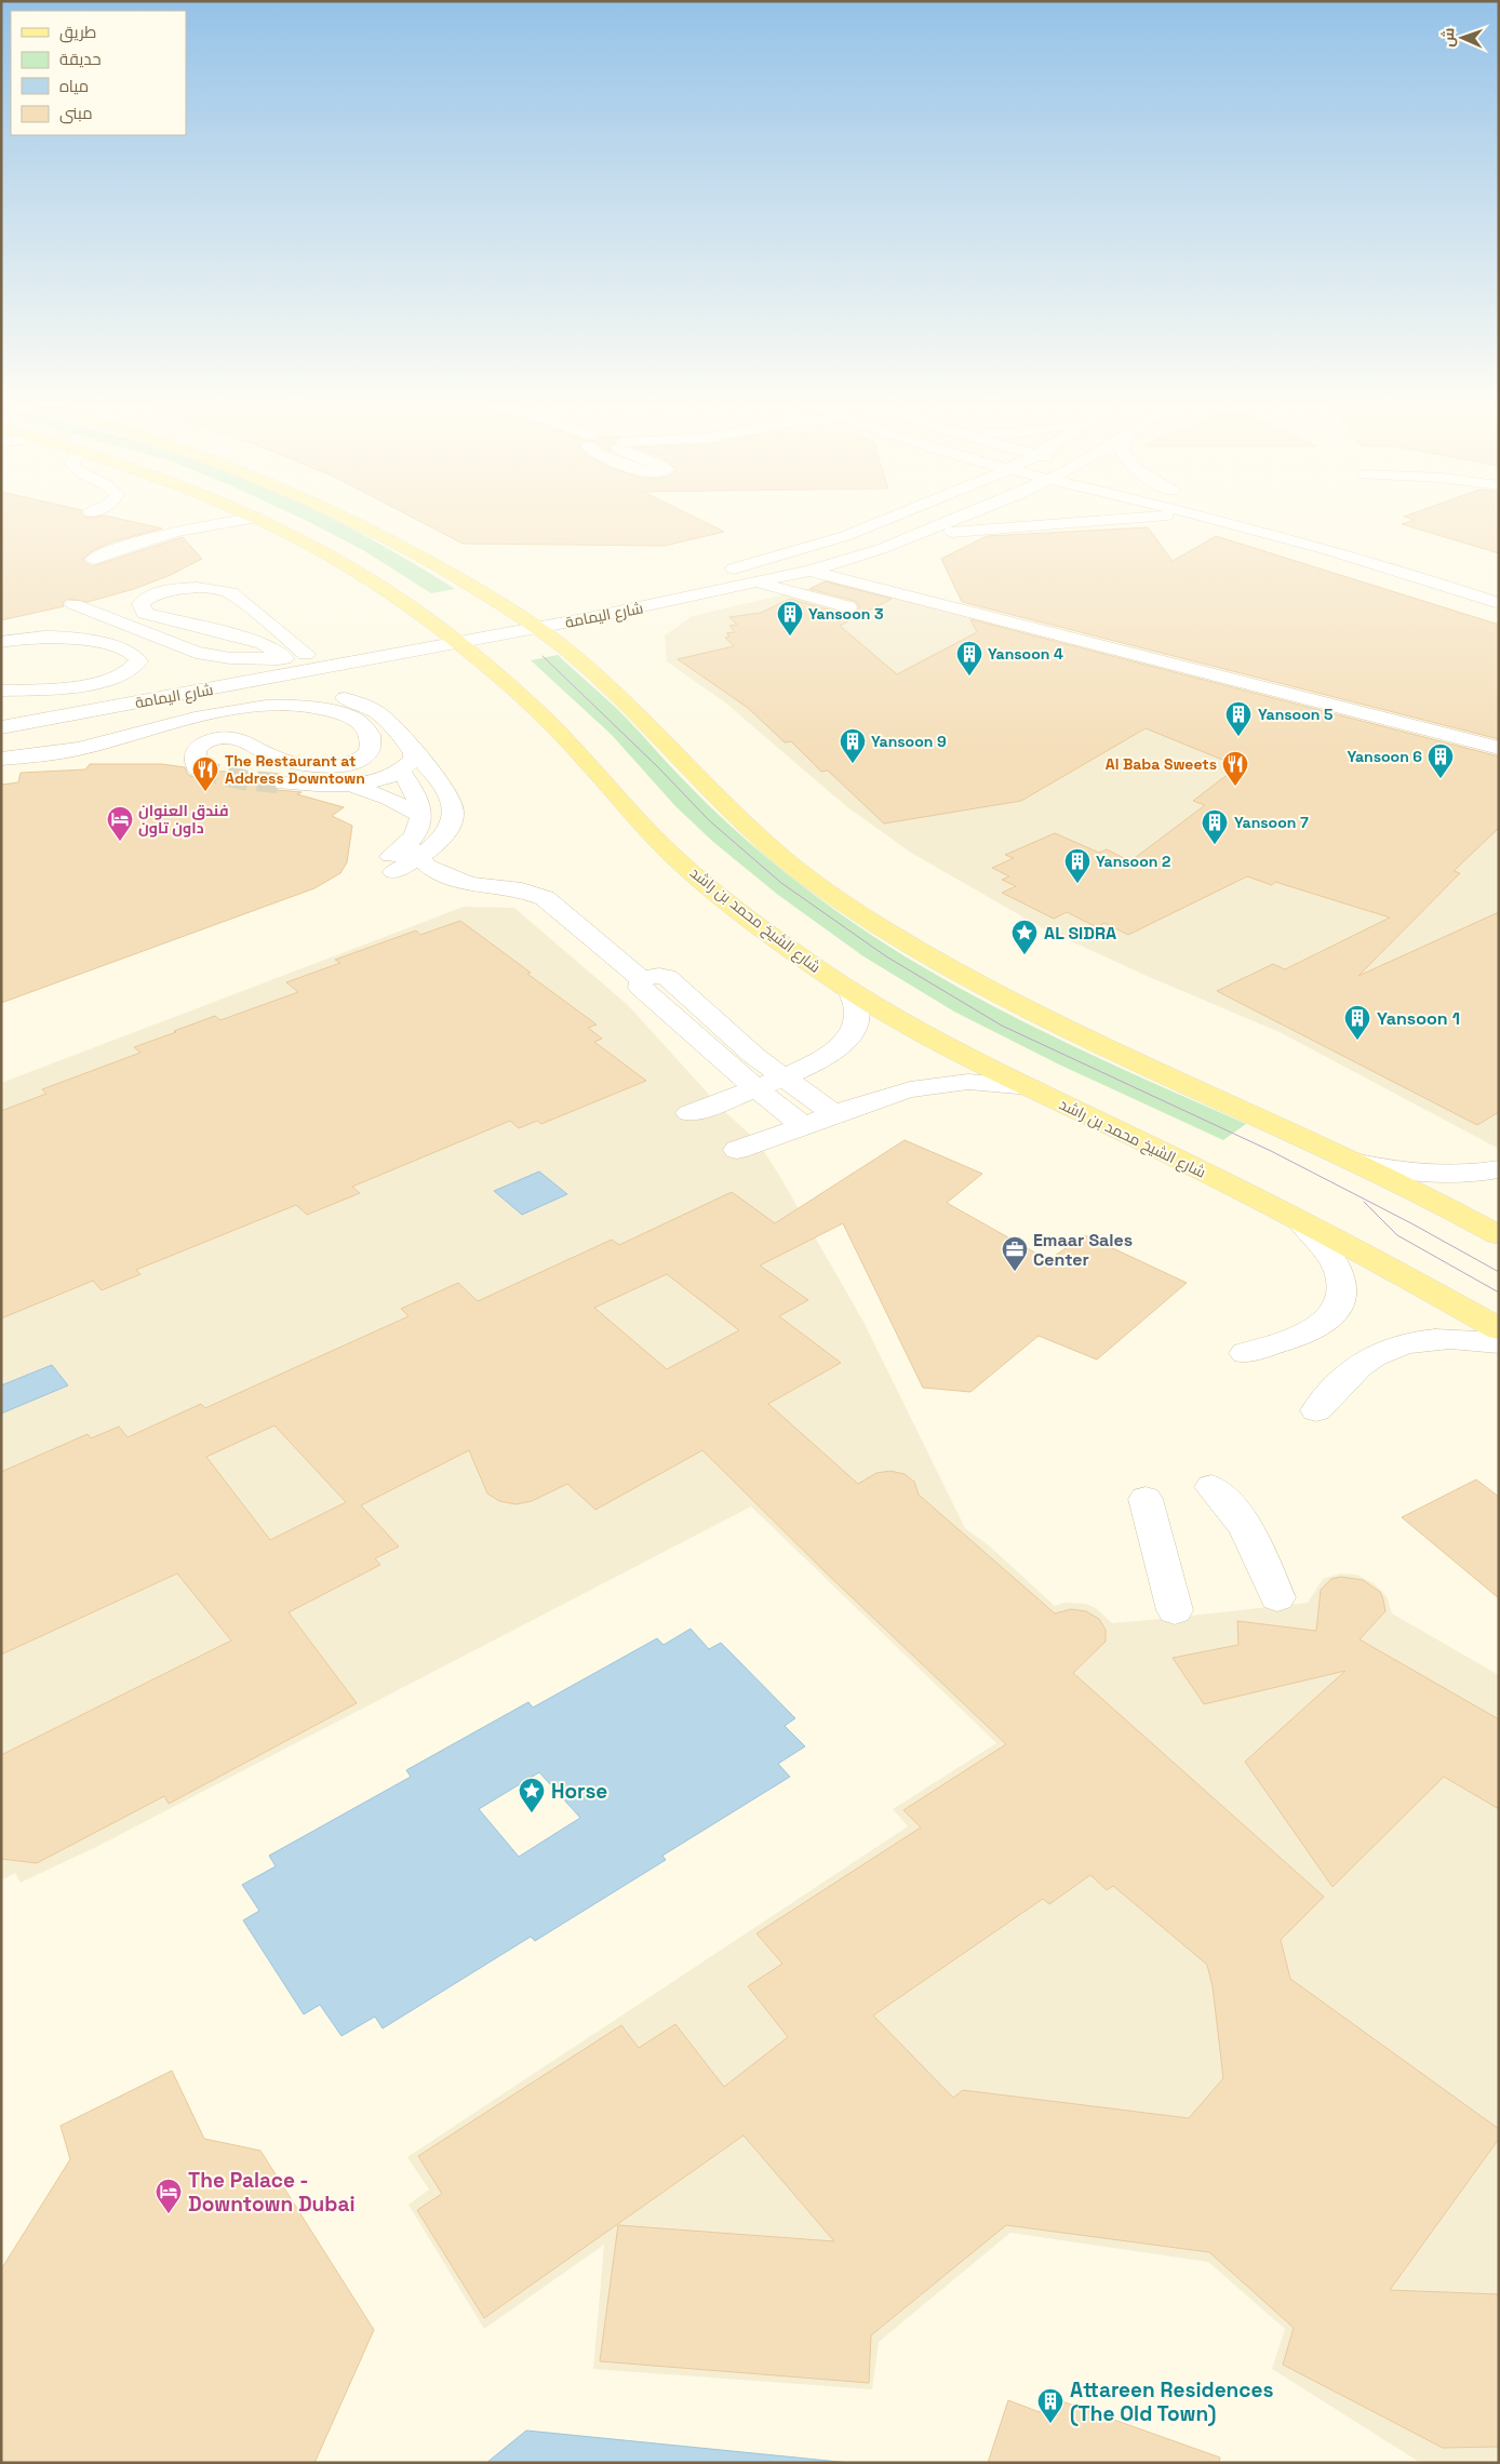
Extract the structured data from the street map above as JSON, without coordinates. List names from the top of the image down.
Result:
{
  "streets": {
    "main road": ["شارع الشيخ محمد بن راشد"],
    "street": ["شارع اليمامة"]
  },
  "crossings": [
    ["شارع اليمامة", "شارع الشيخ محمد بن راشد"]
  ],
  "places": {
    "building": [
      "Yansoon 3",
      "Yansoon 4",
      "Yansoon 5",
      "Yansoon 9",
      "Yansoon 6",
      "Yansoon 7",
      "Yansoon 2",
      "Yansoon 1",
      "Attareen Residences (The Old Town)"
    ],
    "restaurant": ["Al Baba Sweets", "The Restaurant at Address Downtown"],
    "hotel": ["فندق العنوان داون تاون", "The Palace - Downtown Dubai"],
    "place": ["AL SIDRA", "Horse"],
    "office": ["Emaar Sales Center"]
  },
  "legend": [
    "طريق",
    "حديقة",
    "مياه",
    "مبنى"
  ],
  "north": "left"
}
